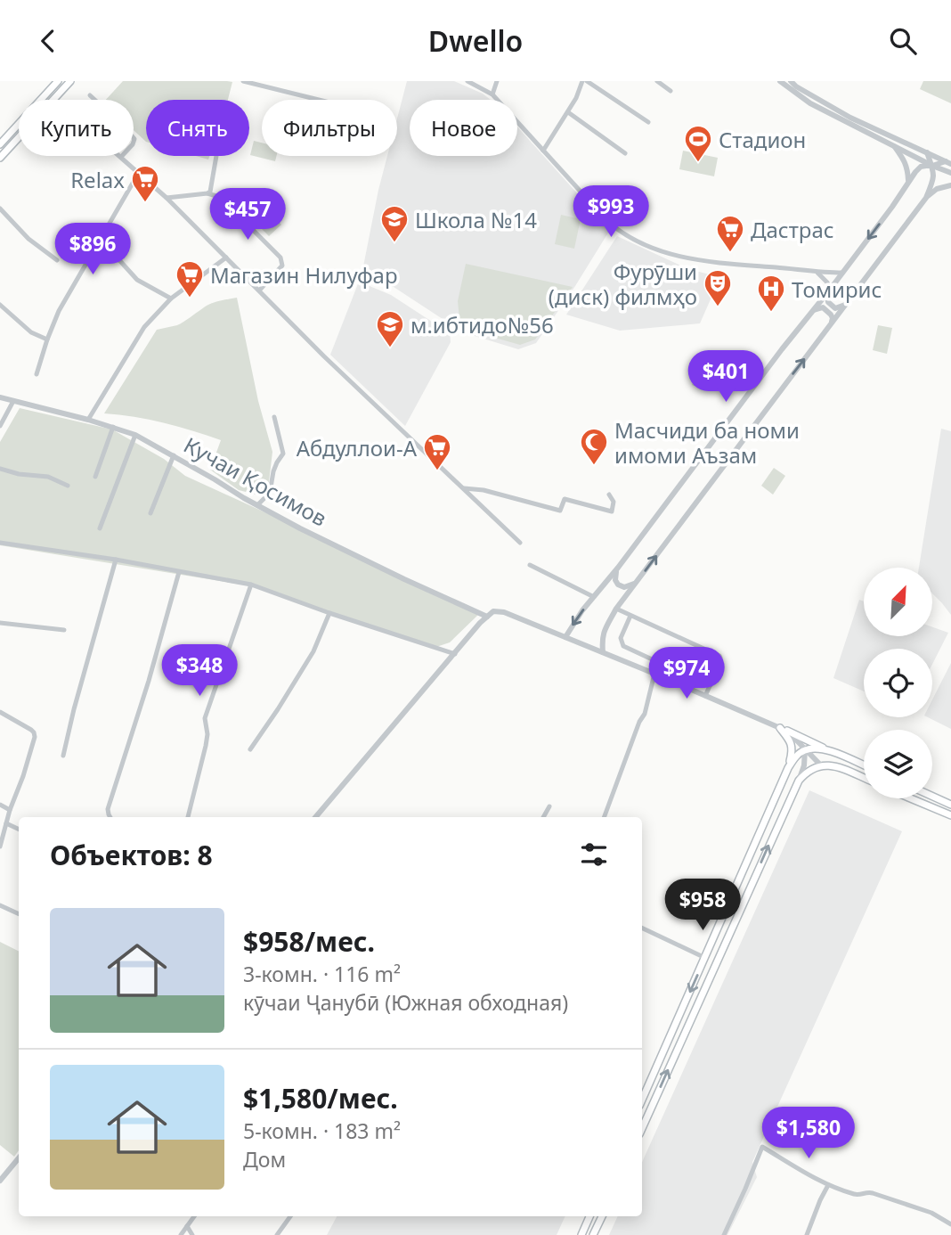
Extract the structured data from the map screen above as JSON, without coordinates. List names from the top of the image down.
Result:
{
  "streets": {
    "street": ["Кучаи Қосимов"]
  },
  "places": {
    "sports": ["Стадион"],
    "supermarket": [
      "Relax",
      "Дастрас",
      "Магазин Нилуфар",
      "Абдуллои-А"
    ],
    "school or university": ["Школа №14", "м.ибтидо№56"],
    "theatre": ["Фурӯши (диск) филмҳо"],
    "hospital": ["Томирис"],
    "mosque": ["Масчиди ба номи имоми Аъзам"]
  },
  "north": "top right",
  "page": {
    "header": "Dwello",
    "chip": [
      "Купить",
      "Снять",
      "Фильтры",
      "Новое"
    ],
    "price": [
      "$993",
      "$457",
      "$896",
      "$401",
      "$348",
      "$974",
      "$958",
      "$1,580"
    ],
    "heading": "Объектов: 8",
    "list": [
      {
        "name": "$958/мес.",
        "note": "3-комн. · 116 m² · кӯчаи Ҷанубӣ (Южная обходная)"
      },
      {
        "name": "$1,580/мес.",
        "note": "5-комн. · 183 m² · Дом"
      }
    ]
  }
}
